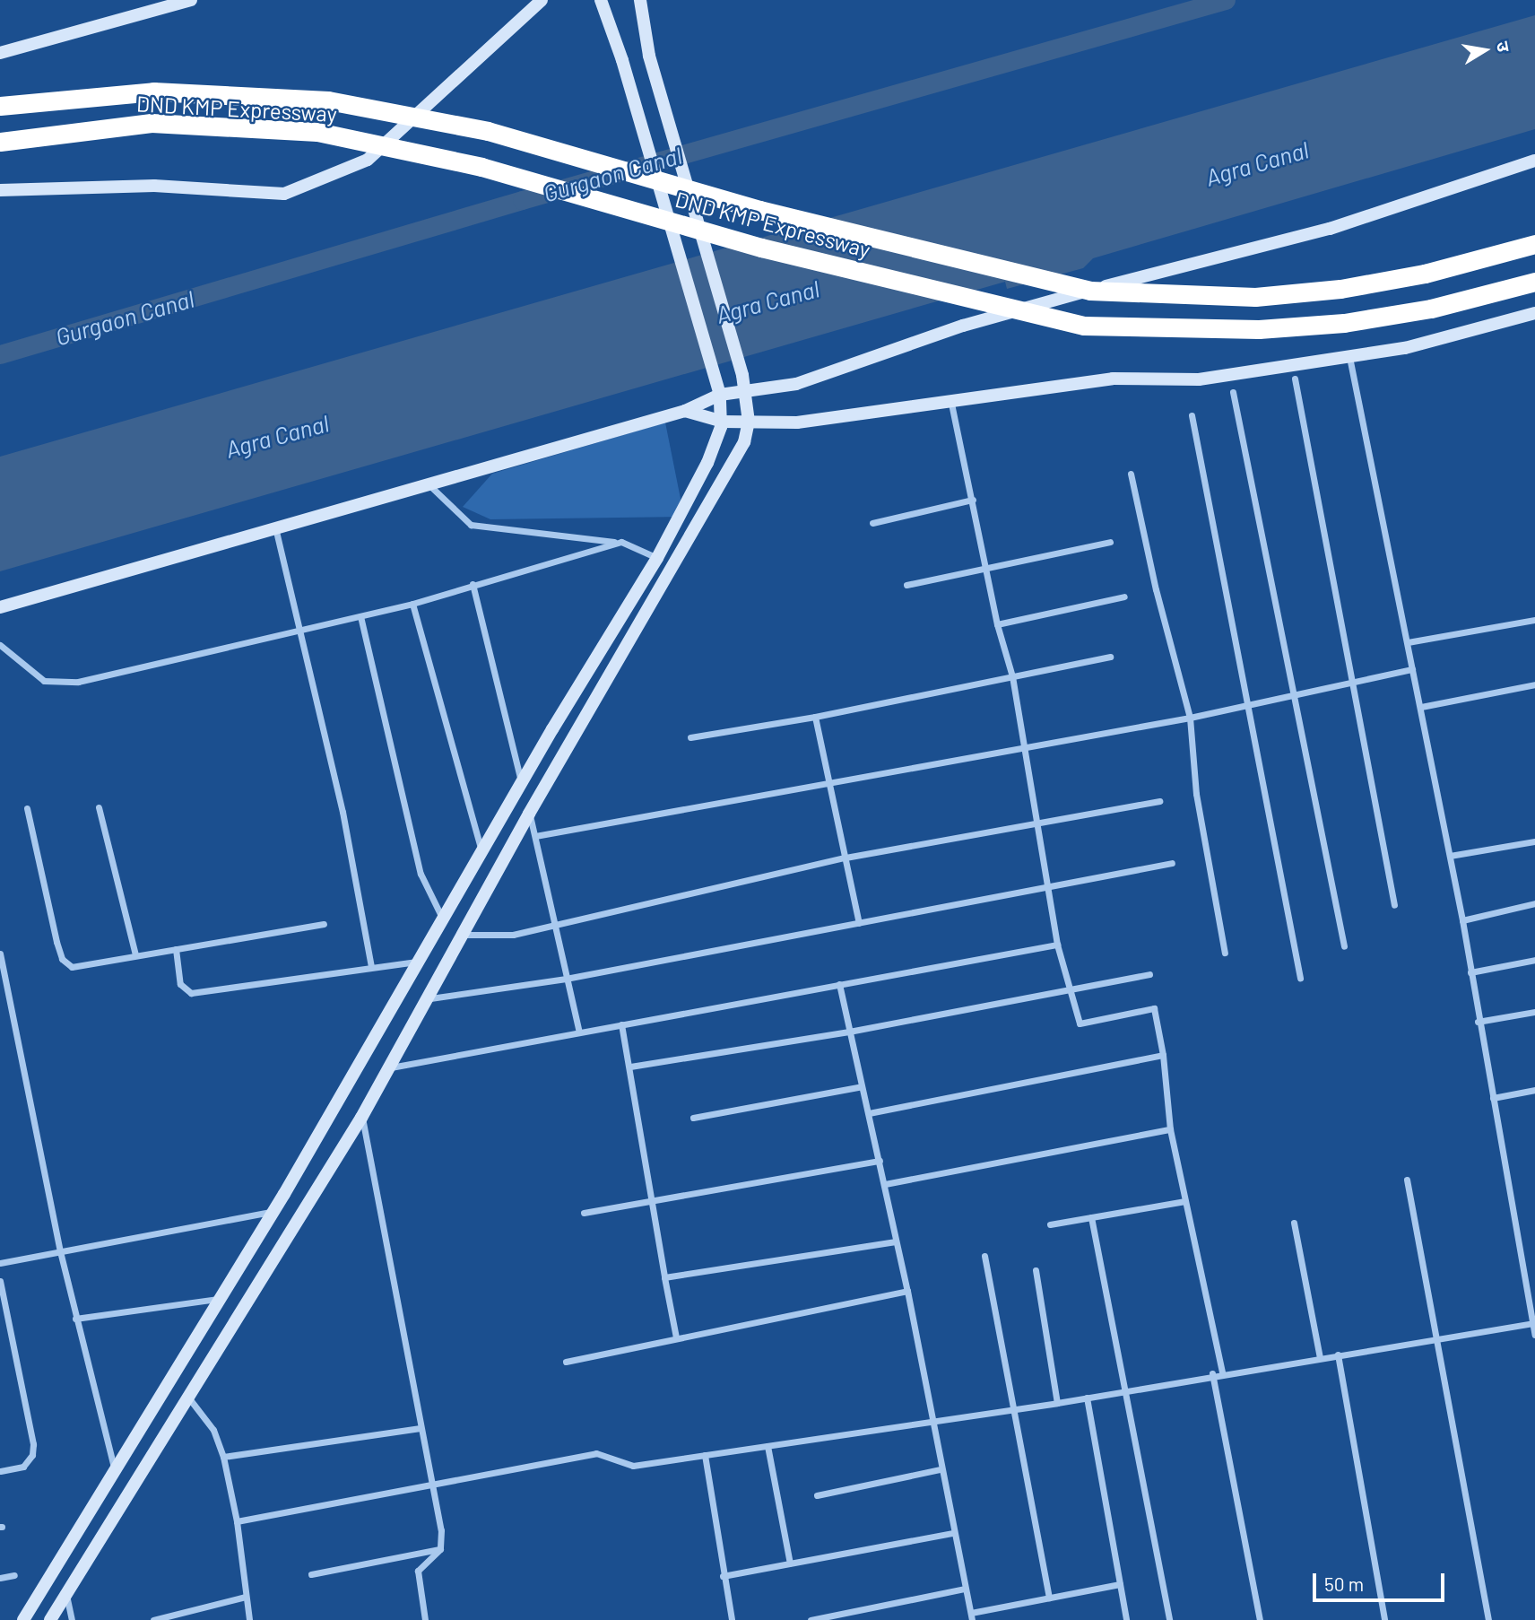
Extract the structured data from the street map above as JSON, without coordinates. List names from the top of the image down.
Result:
{
  "streets": {
    "highway": ["DND KMP Expressway"]
  },
  "water": ["Agra Canal", "Gurgaon Canal"],
  "scale_bar": "50 m",
  "north": "right"
}
